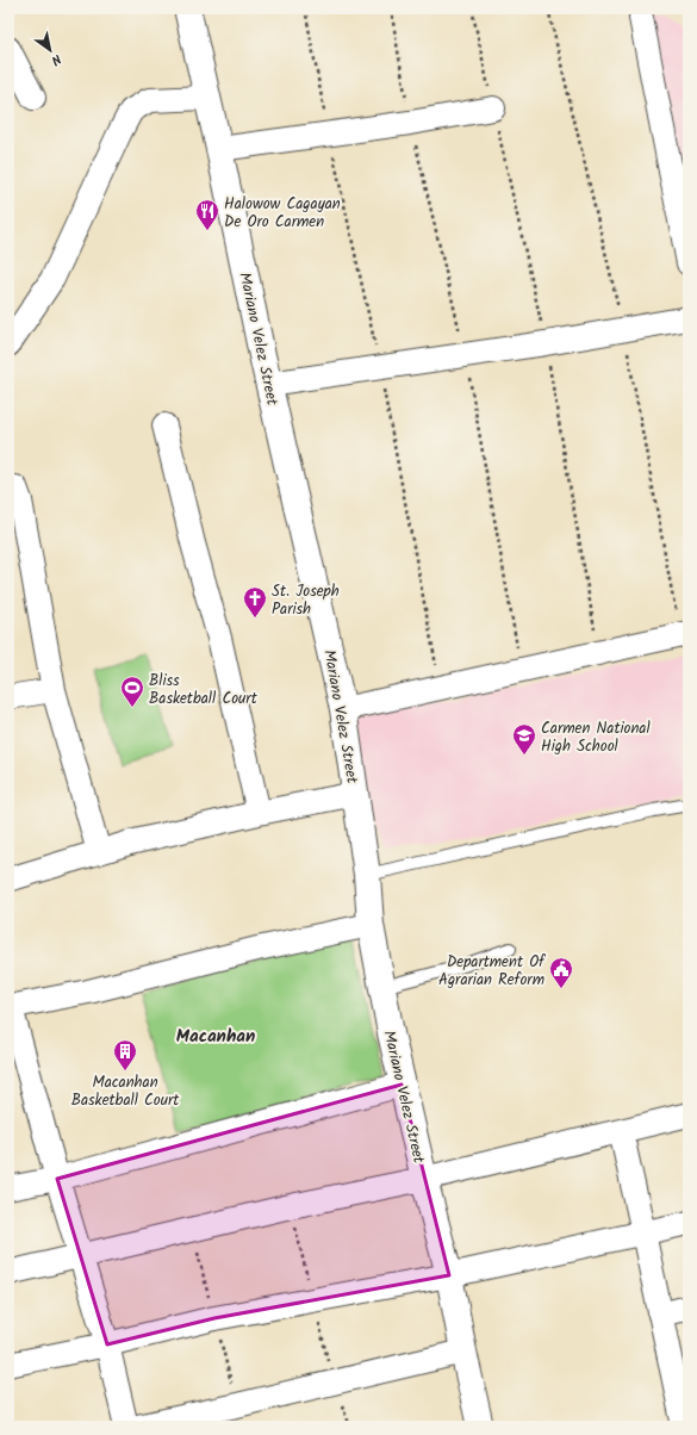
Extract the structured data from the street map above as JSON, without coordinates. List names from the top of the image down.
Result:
{
  "streets": {
    "street": ["Mariano Velez Street"]
  },
  "districts": ["Macanhan"],
  "places": {
    "restaurant": ["Halowow Cagayan De Oro Carmen"],
    "church": ["St. Joseph Parish"],
    "sports": ["Bliss Basketball Court"],
    "school or university": ["Carmen National High School"],
    "public building": ["Department Of Agrarian Reform"],
    "building": ["Macanhan Basketball Court"]
  },
  "north": "bottom right"
}
